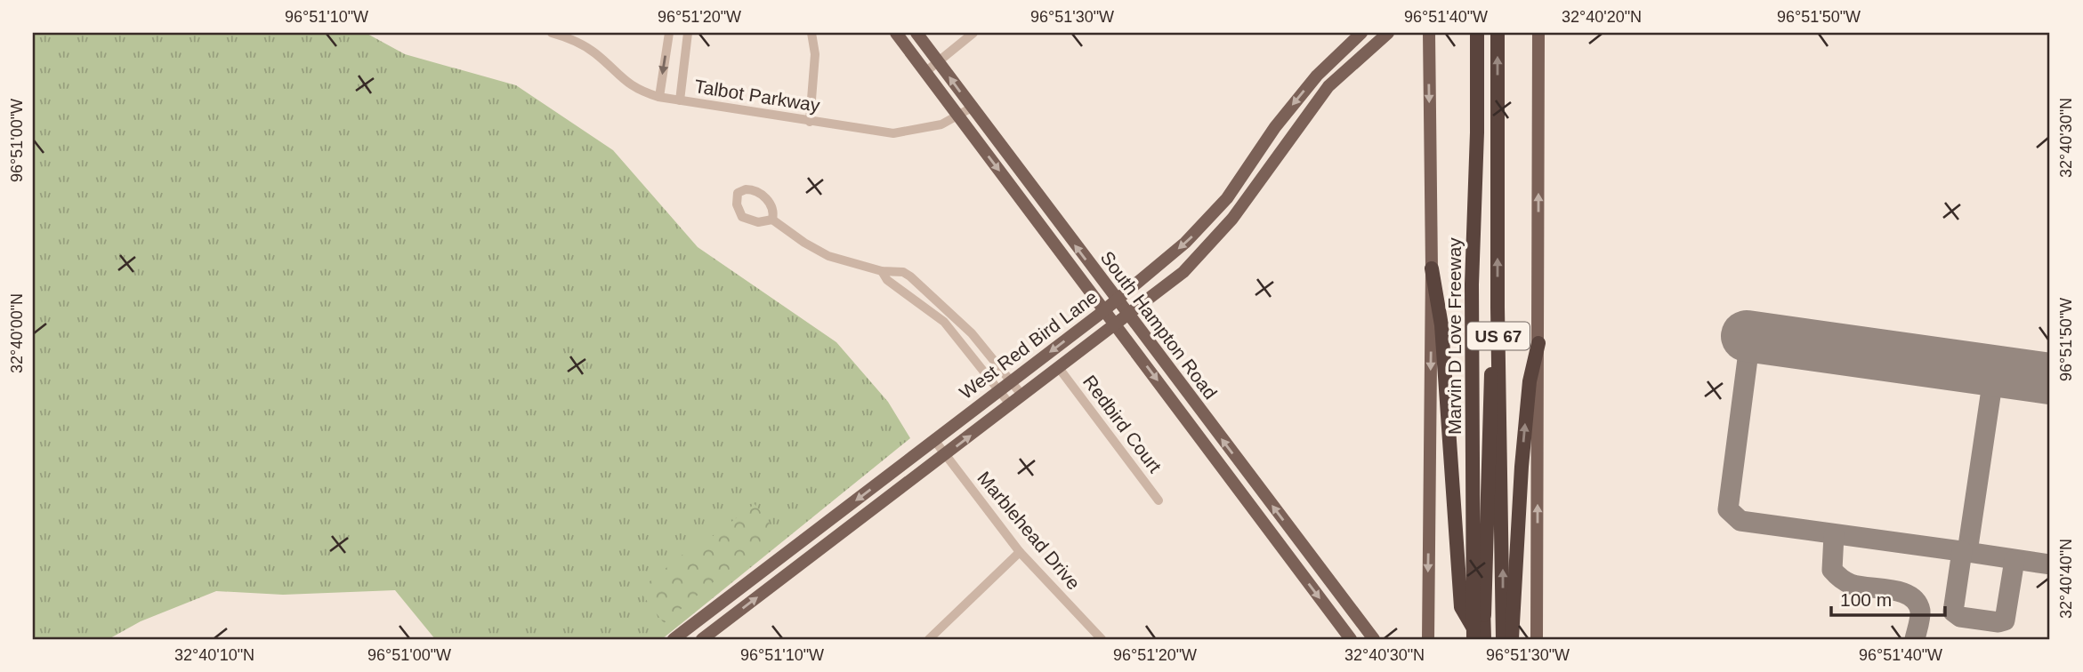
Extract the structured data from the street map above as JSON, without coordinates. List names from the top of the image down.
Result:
{
  "streets": {
    "highway": ["Marvin D Love Freeway", "US 67"],
    "main road": ["South Hampton Road", "West Red Bird Lane"],
    "street": ["Talbot Parkway", "Redbird Court", "Marblehead Drive"]
  },
  "crossings": [
    ["Talbot Parkway", "South Hampton Road"],
    ["South Hampton Road", "West Red Bird Lane"],
    ["West Red Bird Lane", "Redbird Court"],
    ["West Red Bird Lane", "Marblehead Drive"]
  ],
  "scale_bar": "100 m",
  "coordinates": [
    "96°51'10\"W",
    "96°51'20\"W",
    "96°51'30\"W",
    "96°51'40\"W",
    "32°40'20\"N",
    "96°51'50\"W",
    "32°40'30\"N",
    "96°51'00\"W",
    "32°40'00\"N",
    "32°40'40\"N",
    "32°40'10\"N"
  ]
}
